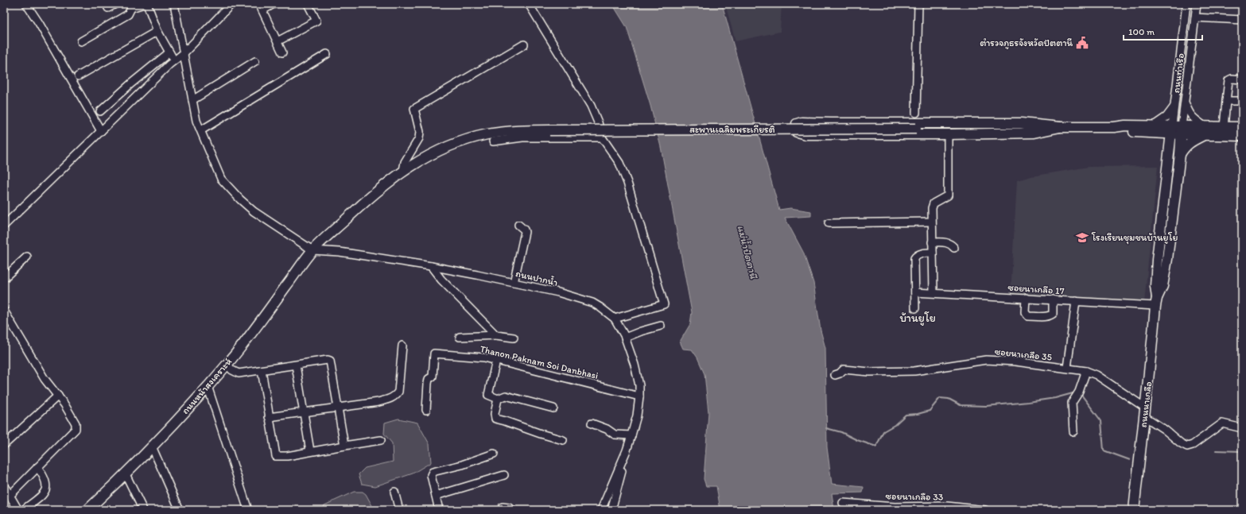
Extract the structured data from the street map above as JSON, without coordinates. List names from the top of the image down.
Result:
{
  "streets": {
    "main road": ["สะพานเฉลิมพระเกียรติ", "ถนนหน้าสงเคราะห์", "ถนนนาเกลือ"],
    "street": [
      "ถนนท่าเรือ",
      "ถนนปากน้ำ",
      "ซอยนาเกลือ 17",
      "ซอยนาเกลือ 35",
      "Thanon Paknam Soi Danbhasi",
      "ซอยนาเกลือ 33"
    ]
  },
  "crossings": [
    ["ถนนท่าเรือ", "ถนนนาเกลือ"],
    ["สะพานเฉลิมพระเกียรติ", "ถนนหน้าสงเคราะห์"],
    ["ถนนปากน้ำ", "Thanon Paknam Soi Danbhasi"],
    ["ถนนปากน้ำ", "ถนนหน้าสงเคราะห์"],
    ["ซอยนาเกลือ 17", "ถนนนาเกลือ"],
    ["ซอยนาเกลือ 35", "ถนนนาเกลือ"]
  ],
  "districts": ["บ้านยูโย"],
  "water": ["แม่น้ำปัตตานี"],
  "places": {
    "public building": ["ตำรวจภูธรจังหวัดปัตตานี"],
    "school or university": ["โรงเรียนชุมชนบ้านยูโย"]
  },
  "scale_bar": "100 m"
}
